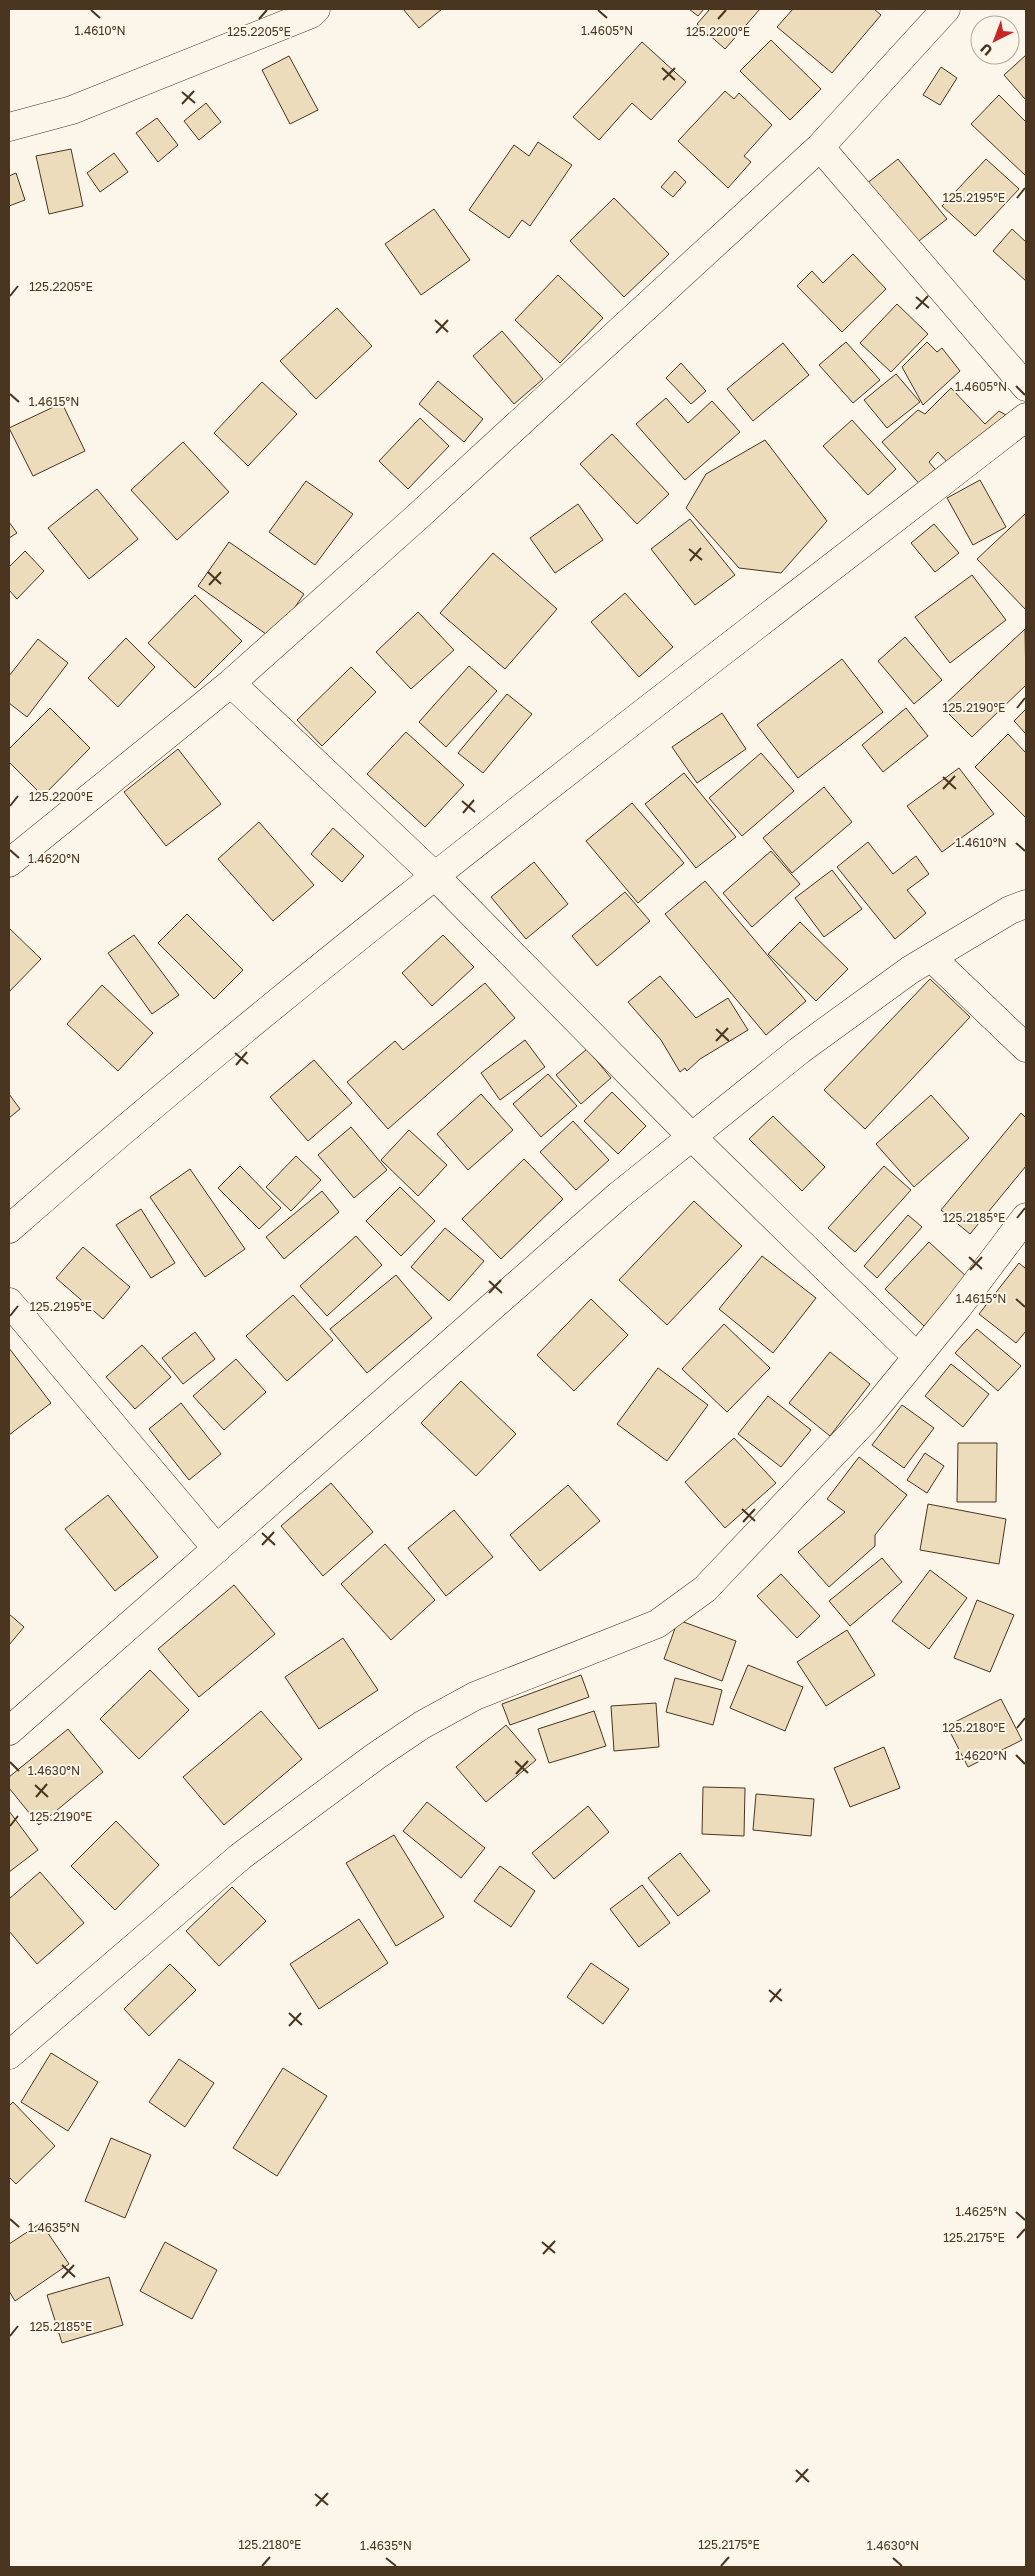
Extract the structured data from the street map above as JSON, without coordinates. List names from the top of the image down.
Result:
{
  "north": "bottom left",
  "coordinates": [
    "1.4610°N",
    "1.4605°N",
    "125.2205°E",
    "125.2200°E",
    "125.2195°E",
    "1.4615°N",
    "125.2190°E",
    "1.4620°N",
    "125.2185°E",
    "125.2180°E",
    "1.4630°N",
    "1.4625°N",
    "1.4635°N",
    "125.2175°E"
  ]
}
